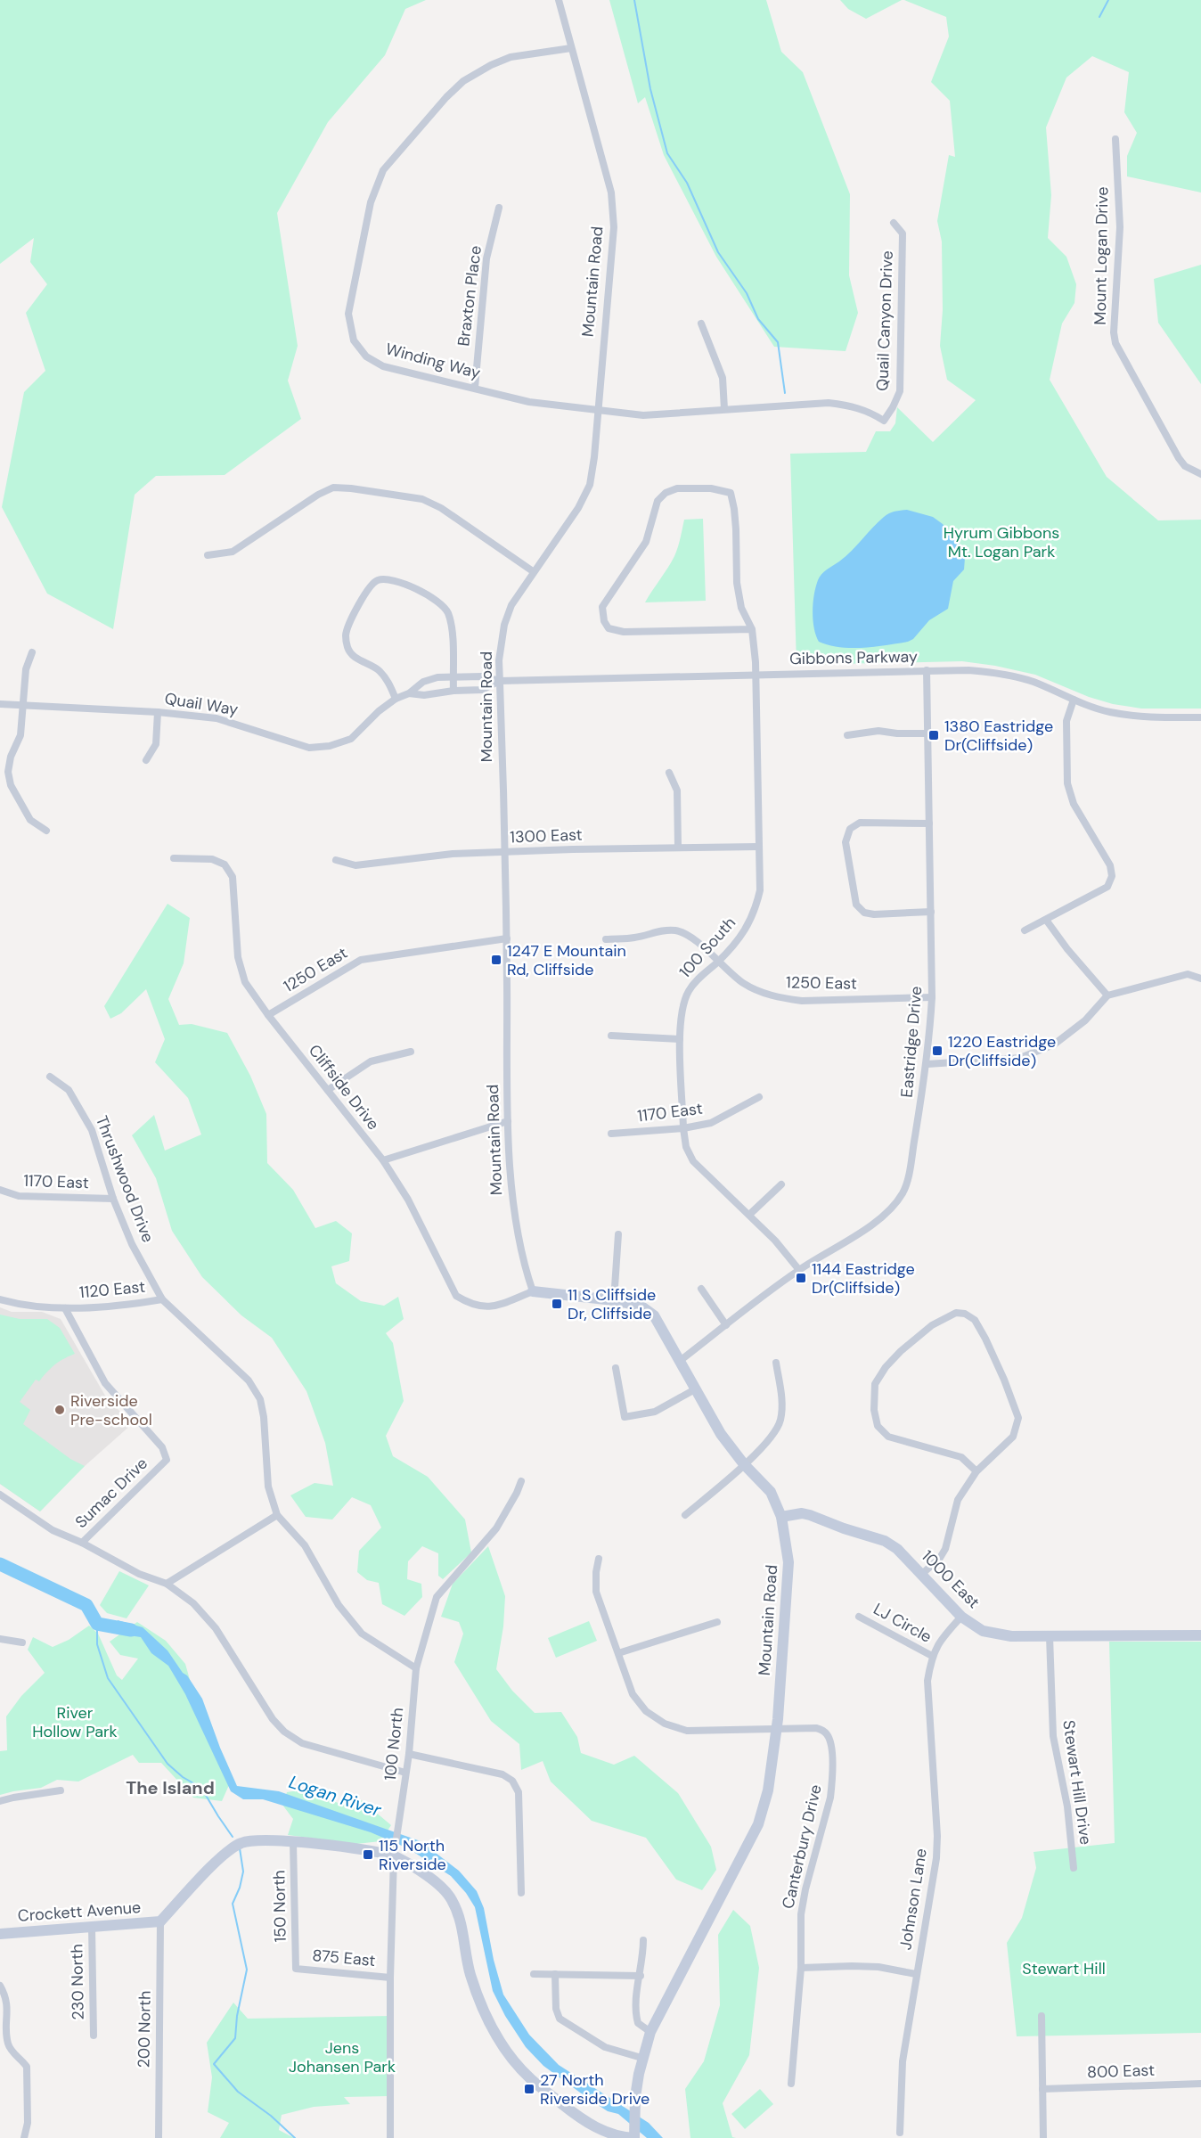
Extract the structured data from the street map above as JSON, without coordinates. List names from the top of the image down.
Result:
{
  "streets": {
    "street": [
      "Mount Logan Drive",
      "Mountain Road",
      "Braxton Place",
      "Quail Canyon Drive",
      "Winding Way",
      "Gibbons Parkway",
      "Quail Way",
      "1300 East",
      "100 South",
      "1250 East",
      "Eastridge Drive",
      "Cliffside Drive",
      "1170 East",
      "Thrushwood Drive",
      "1120 East",
      "Sumac Drive",
      "1000 East",
      "LJ Circle",
      "100 North",
      "Stewart Hill Drive",
      "Canterbury Drive",
      "Johnson Lane",
      "150 North",
      "Crockett Avenue",
      "875 East",
      "230 North",
      "200 North",
      "800 East"
    ]
  },
  "crossings": [
    ["Mountain Road", "Winding Way"],
    ["Mountain Road", "Gibbons Parkway"],
    ["Mountain Road", "Quail Way"],
    ["Mountain Road", "1300 East"],
    ["Mountain Road", "1250 East"],
    ["Mountain Road", "Eastridge Drive"],
    ["Mountain Road", "Cliffside Drive"],
    ["Mountain Road", "1000 East"],
    ["Mountain Road", "Canterbury Drive"],
    ["Braxton Place", "Winding Way"],
    ["Quail Canyon Drive", "Winding Way"],
    ["Gibbons Parkway", "Quail Way"],
    ["Gibbons Parkway", "100 South"],
    ["Gibbons Parkway", "Eastridge Drive"],
    ["1300 East", "100 South"],
    ["100 South", "1250 East"],
    ["100 South", "Eastridge Drive"],
    ["100 South", "1170 East"],
    ["1250 East", "Eastridge Drive"],
    ["1250 East", "Cliffside Drive"],
    ["1170 East", "Thrushwood Drive"],
    ["Thrushwood Drive", "1120 East"],
    ["Thrushwood Drive", "100 North"],
    ["1120 East", "Sumac Drive"],
    ["1000 East", "Stewart Hill Drive"],
    ["1000 East", "Johnson Lane"],
    ["LJ Circle", "Johnson Lane"],
    ["100 North", "875 East"],
    ["150 North", "Crockett Avenue"],
    ["150 North", "875 East"],
    ["Crockett Avenue", "230 North"],
    ["Crockett Avenue", "200 North"]
  ],
  "districts": ["The Island"],
  "water": ["Logan River"],
  "parks": [
    "Hyrum Gibbons Mt. Logan Park",
    "River Hollow Park",
    "Stewart Hill",
    "Jens Johansen Park"
  ],
  "places": {
    "transit": [
      "1380 Eastridge Dr(Cliffside)",
      "1247 E Mountain Rd, Cliffside",
      "1220 Eastridge Dr(Cliffside)",
      "1144 Eastridge Dr(Cliffside)",
      "11 S Cliffside Dr, Cliffside",
      "115 North Riverside",
      "27 North Riverside Drive"
    ],
    "other": ["Riverside Pre-school"]
  }
}
